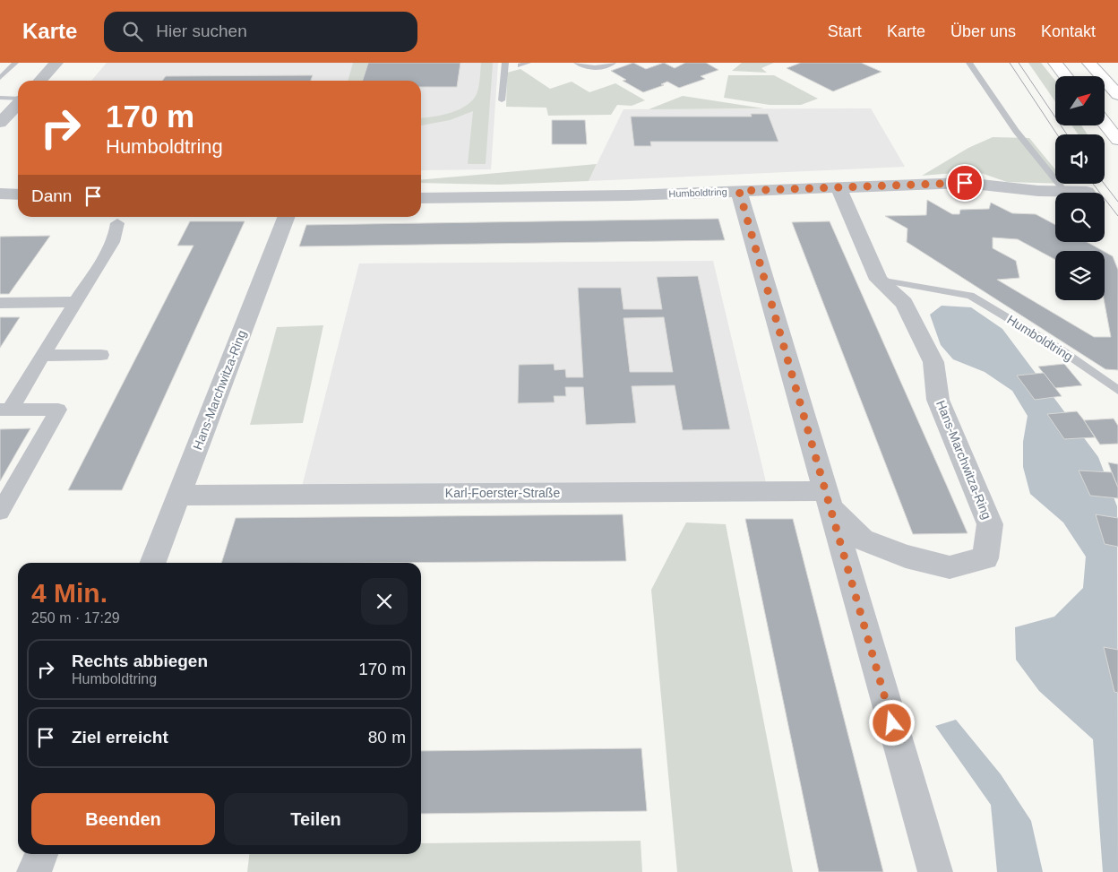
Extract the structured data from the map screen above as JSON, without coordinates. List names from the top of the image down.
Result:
{
  "streets": {
    "street": ["Humboldtring", "Hans-Marchwitza-Ring", "Karl-Foerster-Straße"]
  },
  "crossings": [
    ["Humboldtring", "Hans-Marchwitza-Ring"],
    ["Hans-Marchwitza-Ring", "Karl-Foerster-Straße"]
  ],
  "north": "top right",
  "page": {
    "header": "Karte",
    "search": "Hier suchen",
    "nav": [
      "Start",
      "Karte",
      "Über uns",
      "Kontakt"
    ],
    "turn": ["170 m", "Humboldtring"],
    "then": "Dann",
    "heading": ["4 Min.", "250 m · 17:29"],
    "list": [
      {
        "name": "Rechts abbiegen",
        "note": "Humboldtring",
        "value": "170 m"
      },
      {
        "name": "Ziel erreicht",
        "value": "80 m"
      }
    ],
    "buttons": ["Beenden", "Teilen"]
  }
}
